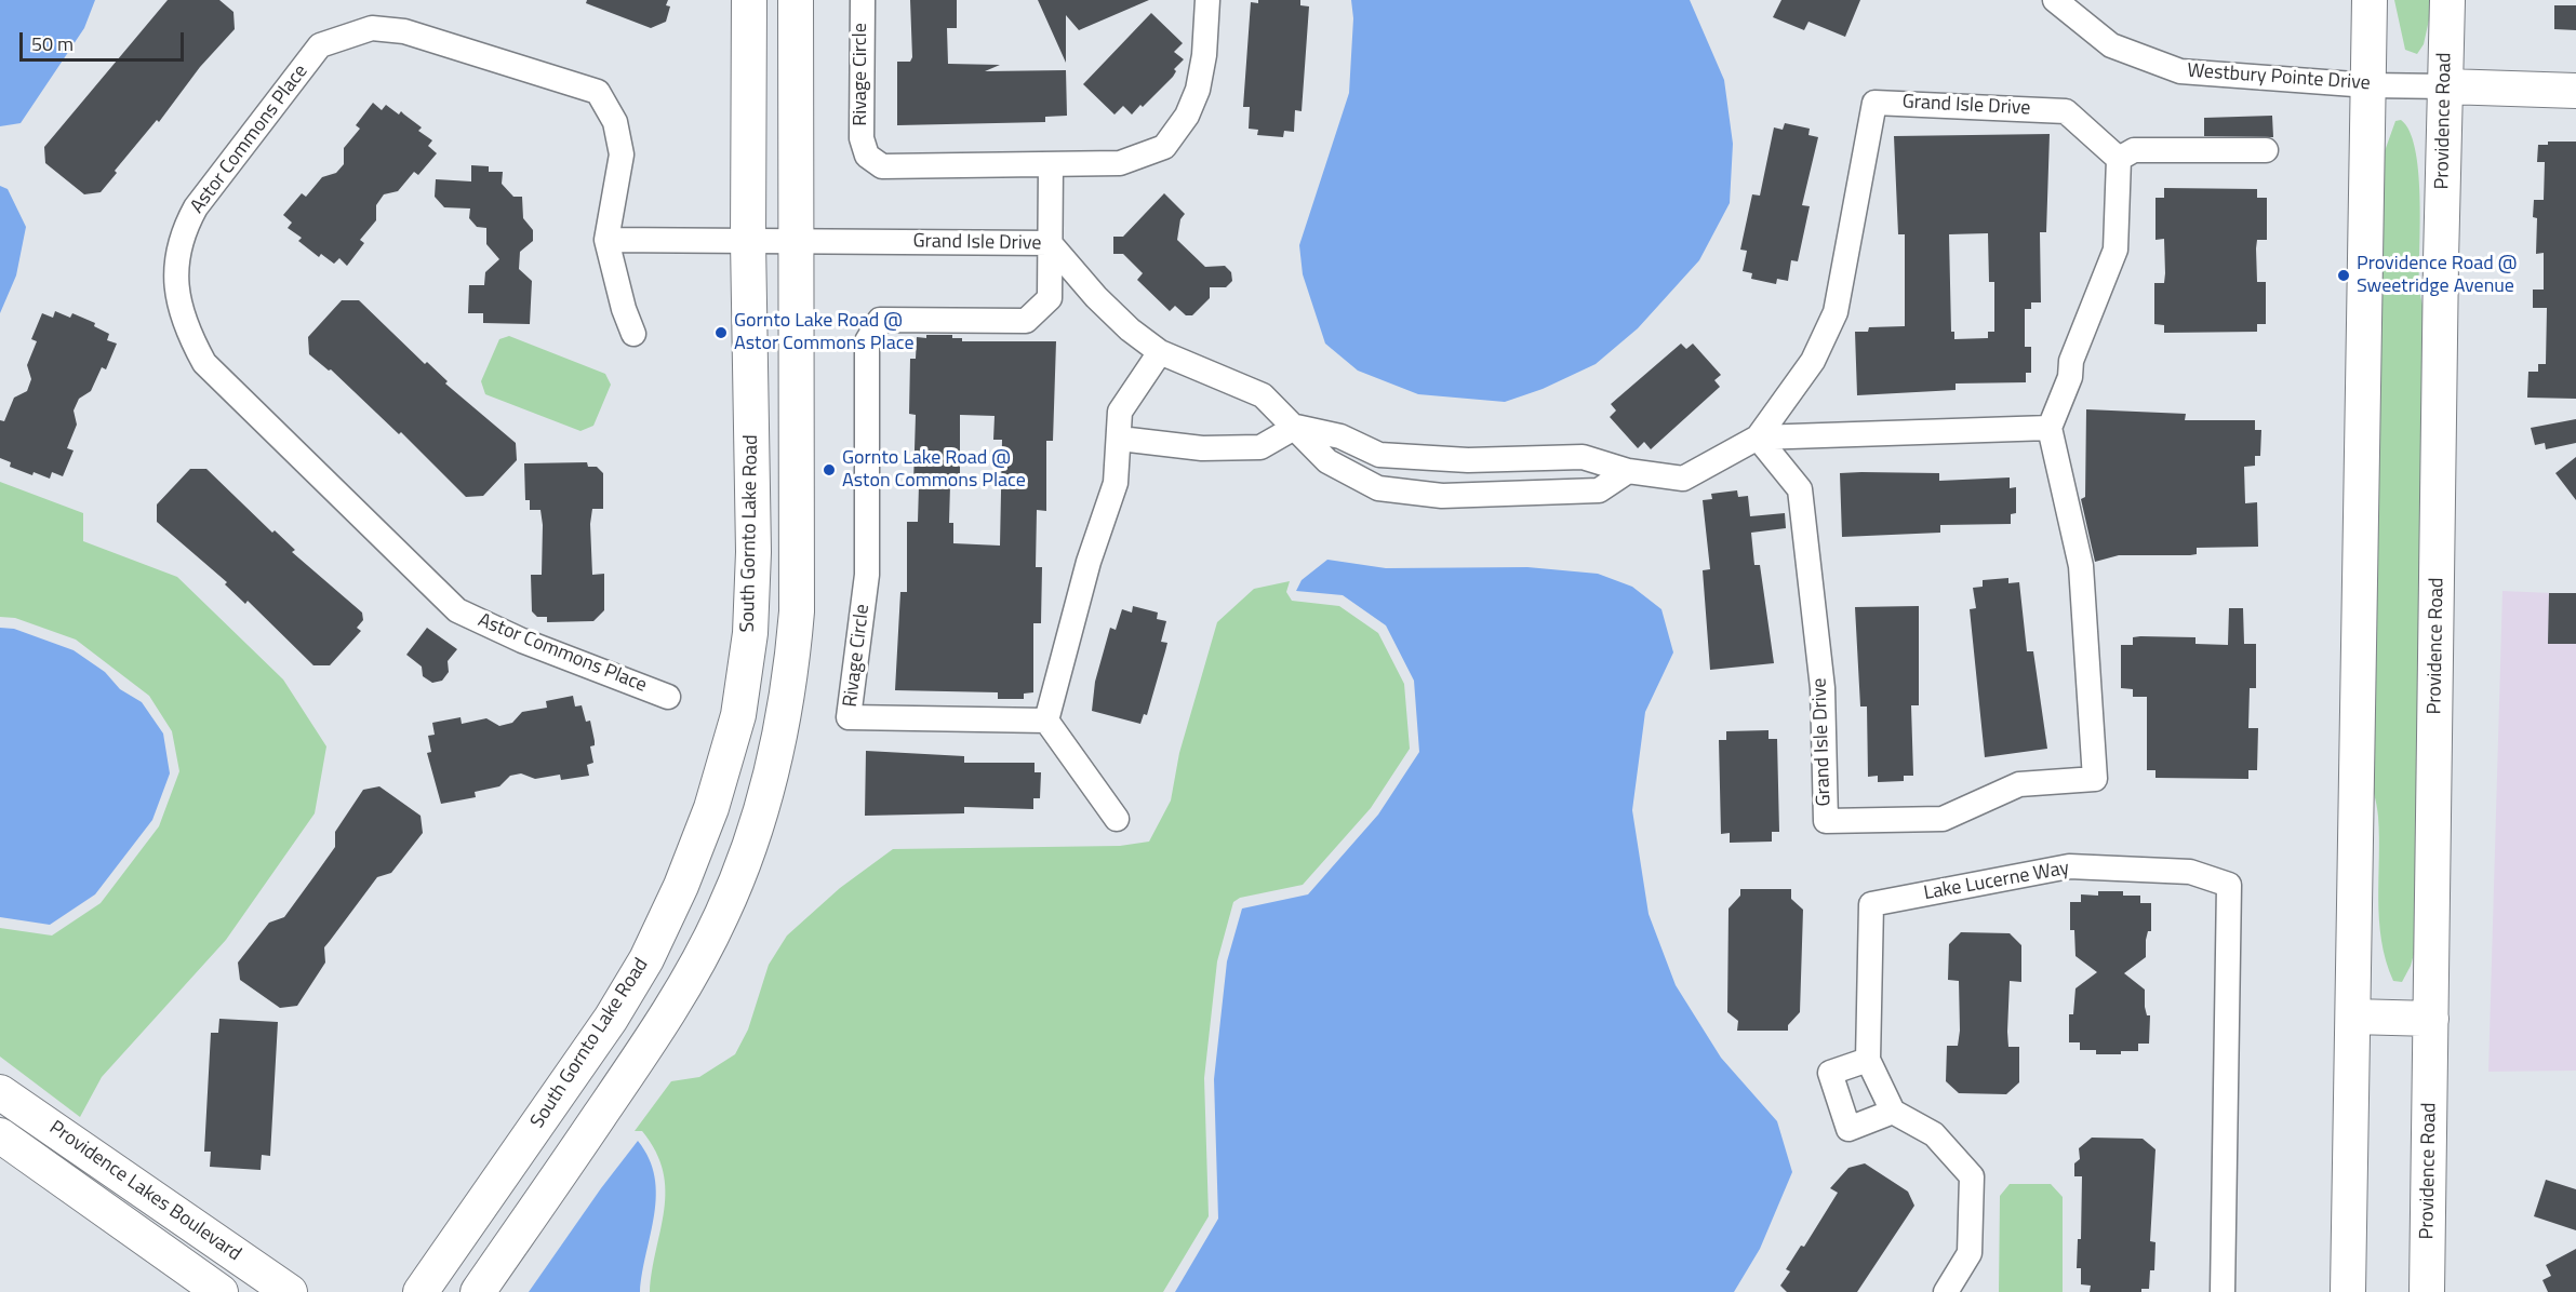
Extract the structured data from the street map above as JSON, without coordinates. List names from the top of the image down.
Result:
{
  "streets": {
    "street": [
      "Rivage Circle",
      "Westbury Pointe Drive",
      "Grand Isle Drive",
      "Providence Road",
      "Astor Commons Place",
      "South Gornto Lake Road",
      "Lake Lucerne Way",
      "Providence Lakes Boulevard"
    ]
  },
  "crossings": [
    ["Rivage Circle", "Grand Isle Drive"],
    ["Westbury Pointe Drive", "Providence Road"],
    ["Grand Isle Drive", "South Gornto Lake Road"]
  ],
  "places": ["Providence Road @ Sweetridge Avenue", "Gornto Lake Road @ Astor Commons Place", "Gornto Lake Road @ Aston Commons Place"],
  "scale_bar": "50 m"
}
